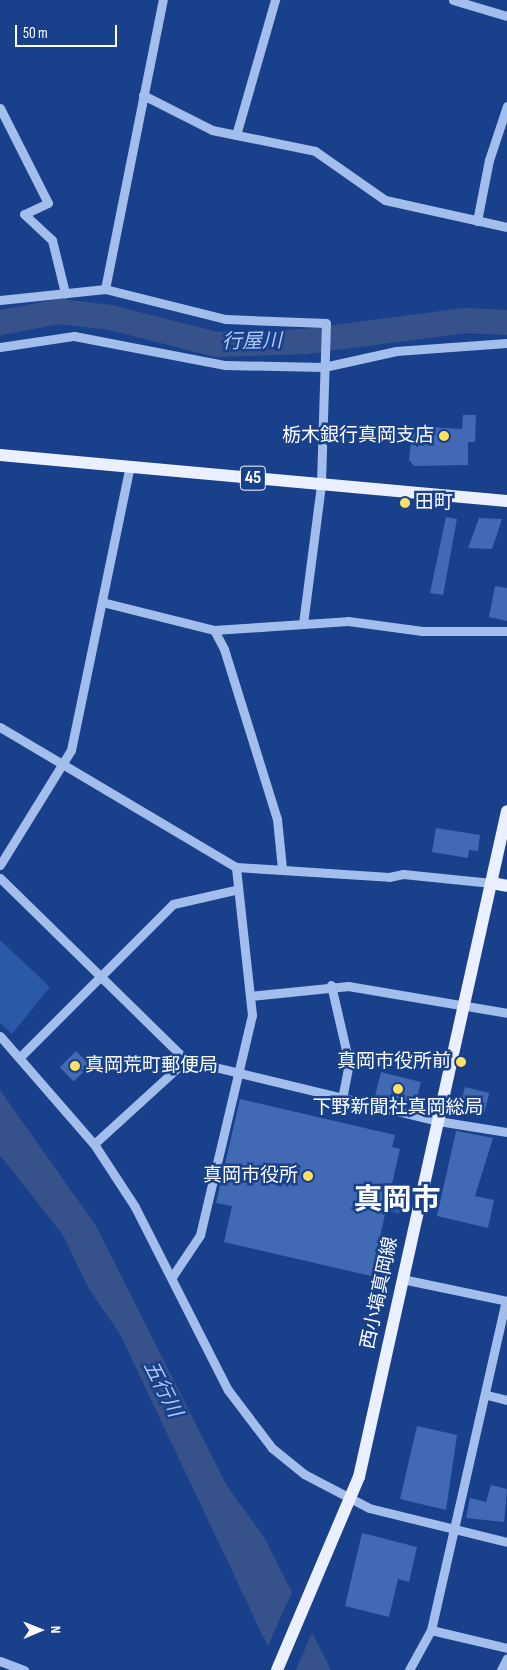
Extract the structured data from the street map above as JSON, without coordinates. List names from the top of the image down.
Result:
{
  "streets": {
    "main road": ["45", "西小塙真岡線"]
  },
  "districts": ["真岡市"],
  "water": ["行屋川", "五行川"],
  "places": [
    "栃木銀行真岡支店",
    "田町",
    "真岡市役所前",
    "真岡荒町郵便局",
    "下野新聞社真岡総局",
    "真岡市役所"
  ],
  "scale_bar": "50 m",
  "north": "right"
}
